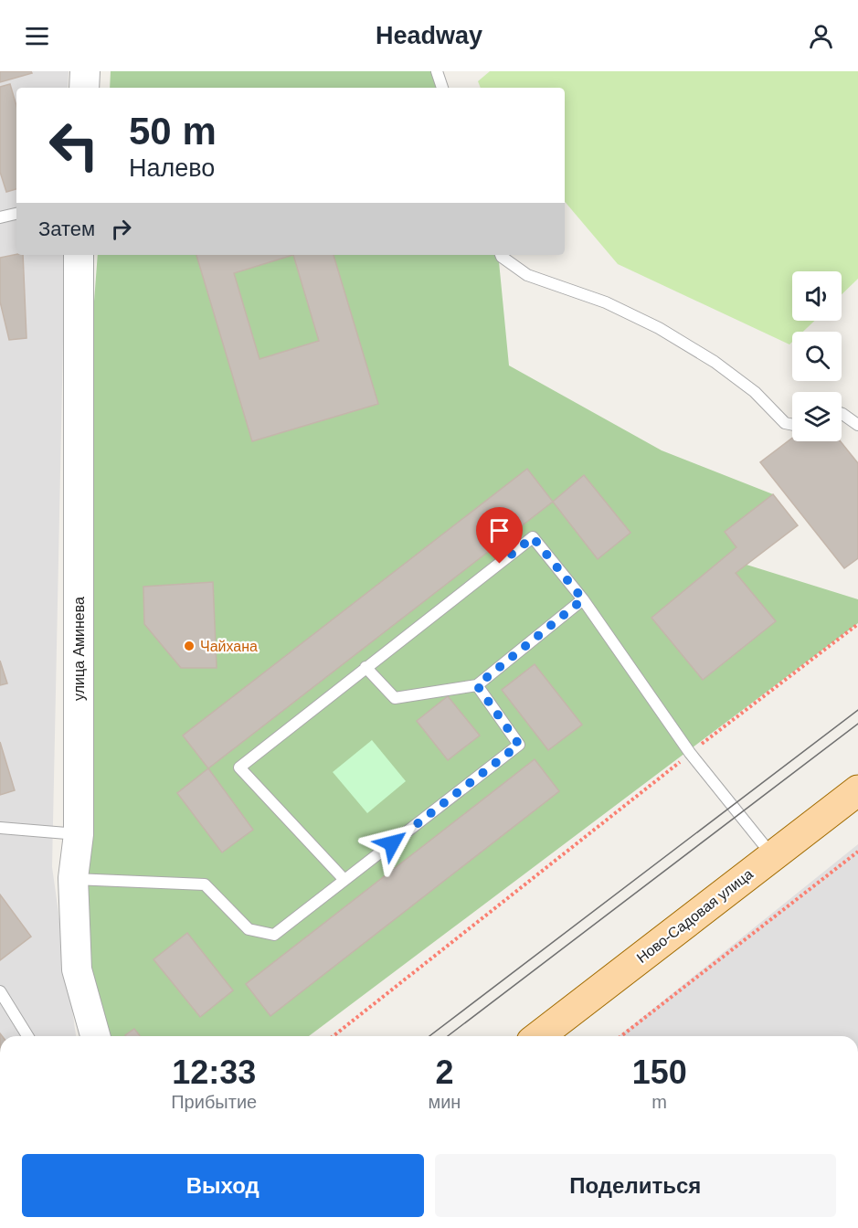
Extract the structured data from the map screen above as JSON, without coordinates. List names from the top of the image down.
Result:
{
  "streets": {
    "main road": ["Ново-Садовая улица"],
    "street": ["улица Аминева"]
  },
  "places": ["Чайхана"],
  "page": {
    "header": "Headway",
    "turn": ["50 m", "Налево"],
    "then": "Затем",
    "eta": [
      "12:33",
      "Прибытие",
      "2",
      "мин",
      "150",
      "m"
    ],
    "buttons": ["Выход", "Поделиться"]
  }
}
